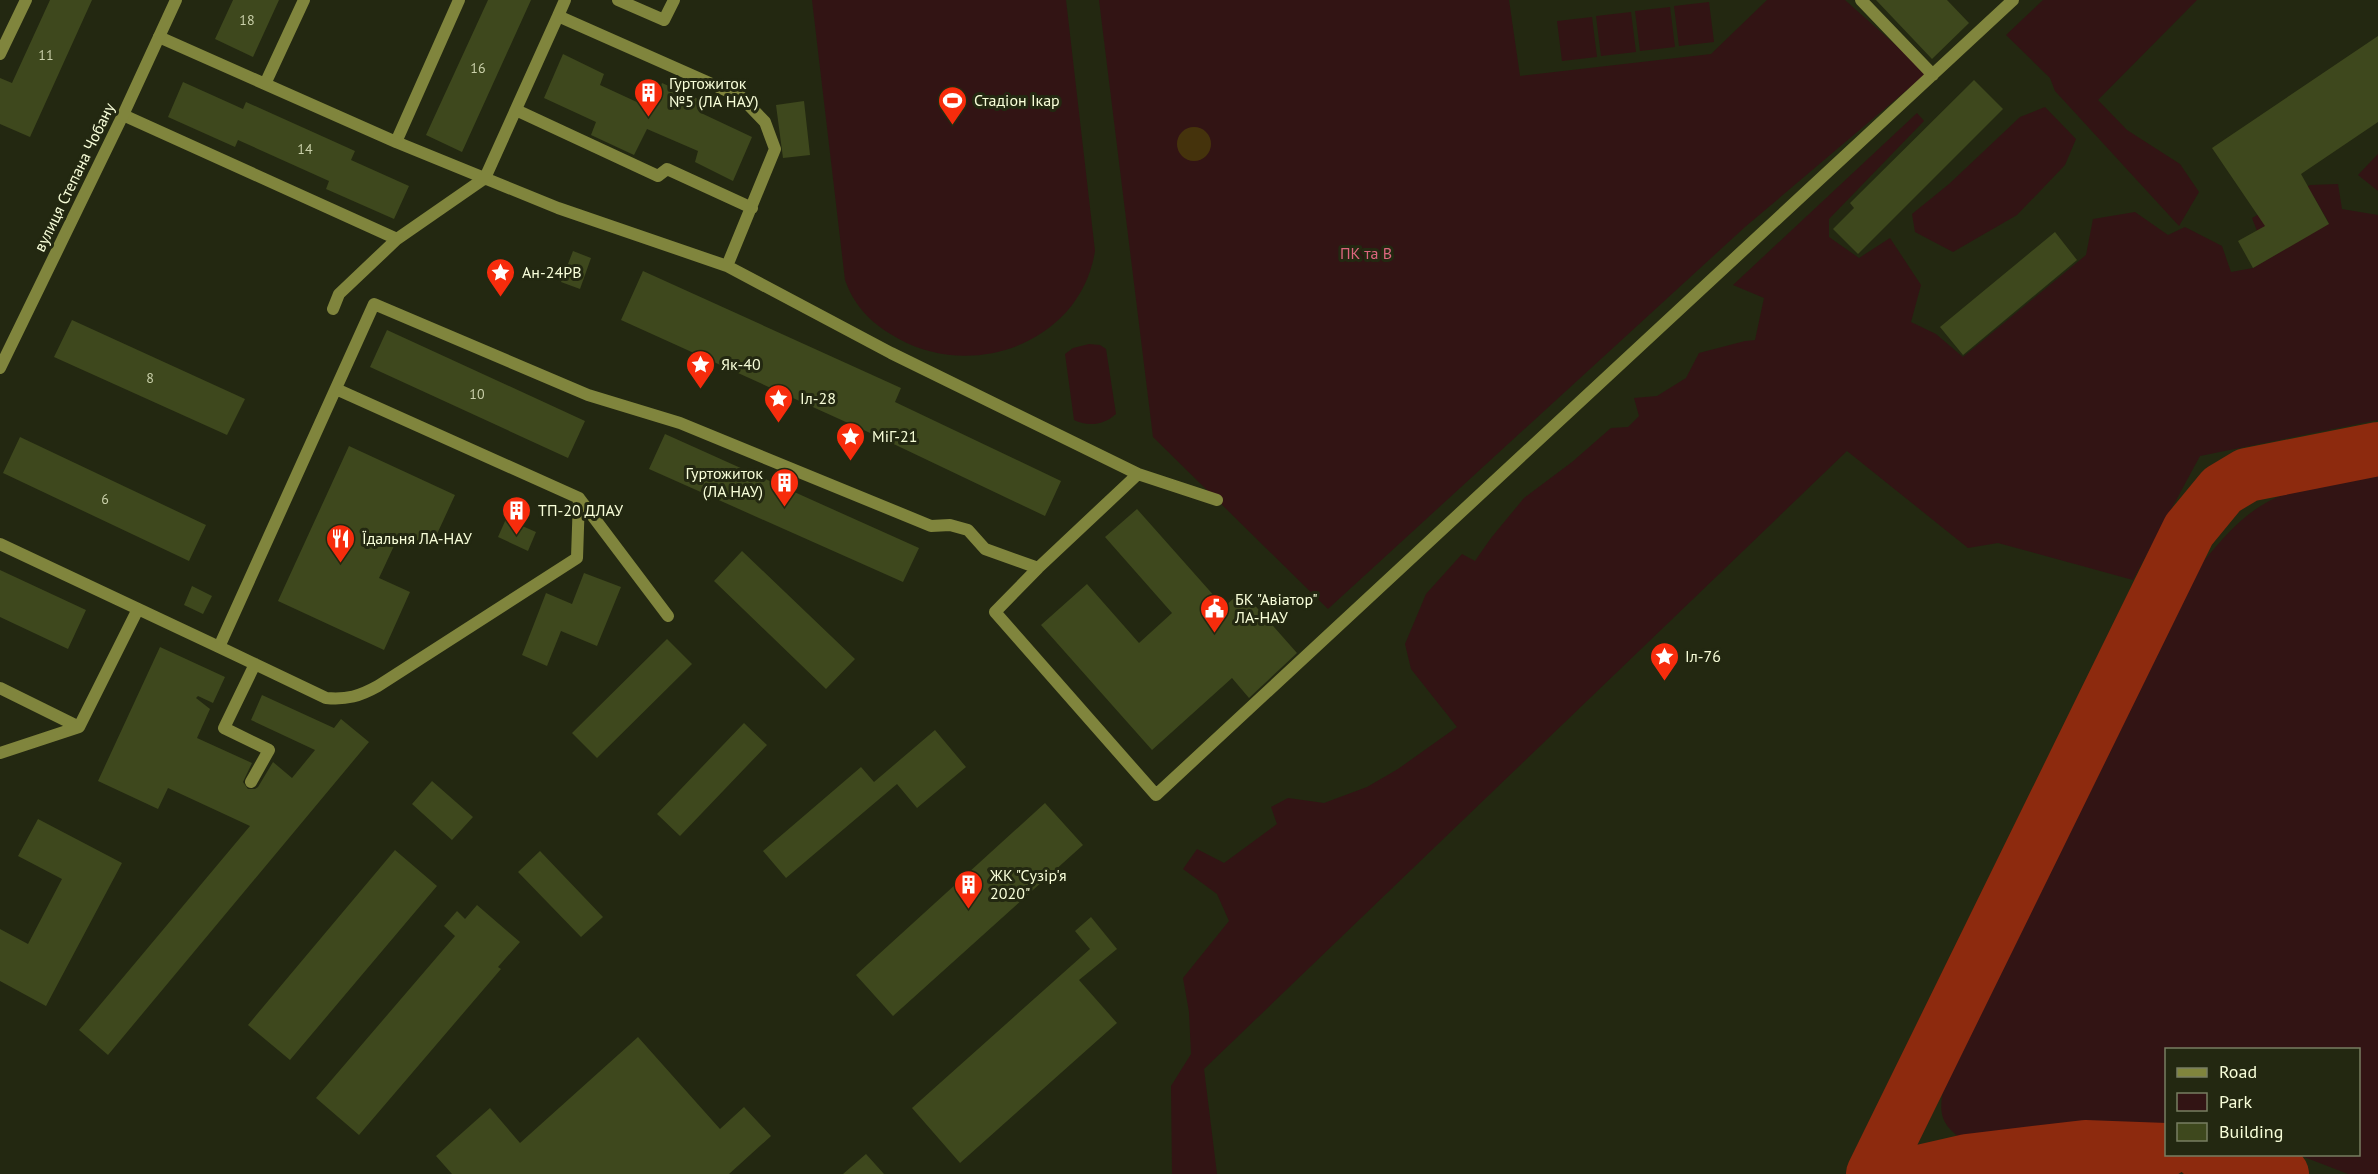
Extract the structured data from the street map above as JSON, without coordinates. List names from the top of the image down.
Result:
{
  "streets": {
    "street": ["вулиця Степана Чобану"]
  },
  "parks": ["ПК та В"],
  "places": {
    "building": [
      "Гуртожиток №5 (ЛА НАУ)",
      "Гуртожиток (ЛА НАУ)",
      "ТП-20 ДЛАУ",
      "ЖК \"Сузір'я 2020\""
    ],
    "sports": ["Стадіон Ікар"],
    "place": [
      "Ан-24РВ",
      "Як-40",
      "Іл-28",
      "МіГ-21",
      "Іл-76"
    ],
    "restaurant": ["Їдальня ЛА-НАУ"],
    "public building": ["БК \"Авіатор\" ЛА-НАУ"]
  },
  "house_numbers": [
    "18",
    "11",
    "16",
    "14",
    "8",
    "10",
    "6"
  ],
  "legend": ["Road", "Park", "Building"]
}
